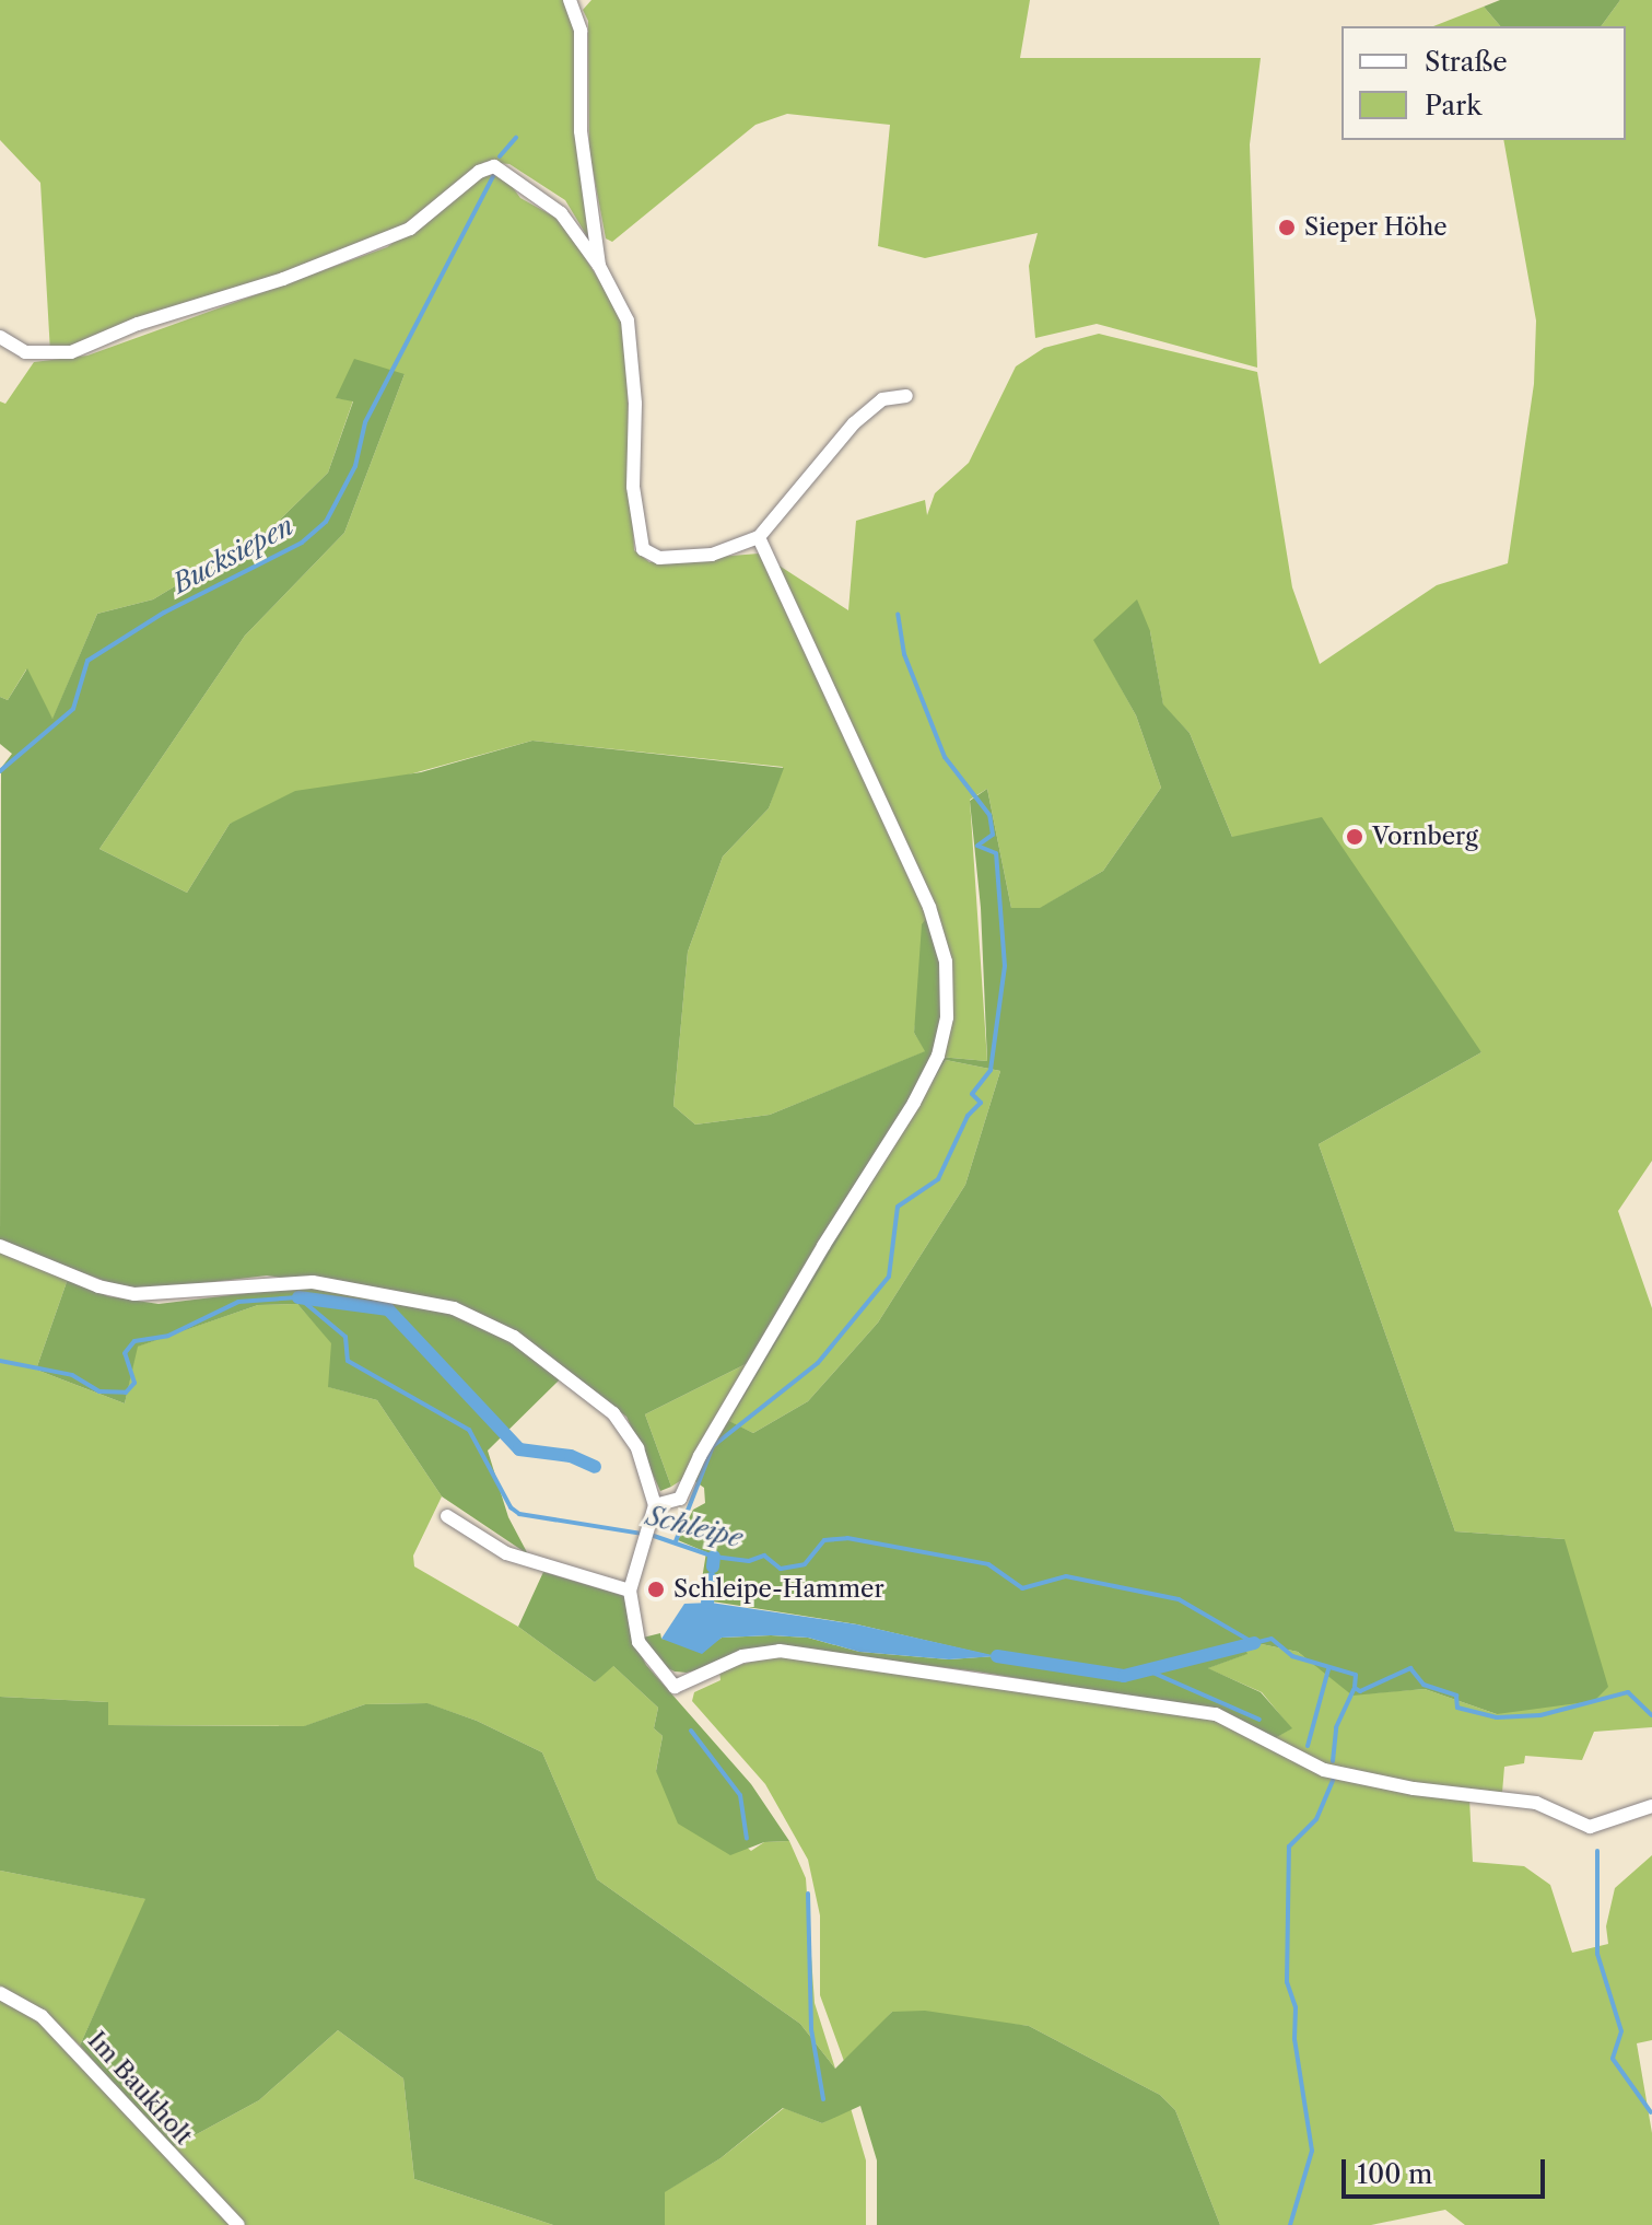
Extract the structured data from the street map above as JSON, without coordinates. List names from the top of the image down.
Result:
{
  "streets": {
    "street": ["Im Baukholt"]
  },
  "water": ["Bucksiepen", "Schleipe"],
  "places": ["Sieper Höhe", "Vornberg", "Schleipe-Hammer"],
  "legend": ["Straße", "Park"],
  "scale_bar": "100 m"
}
